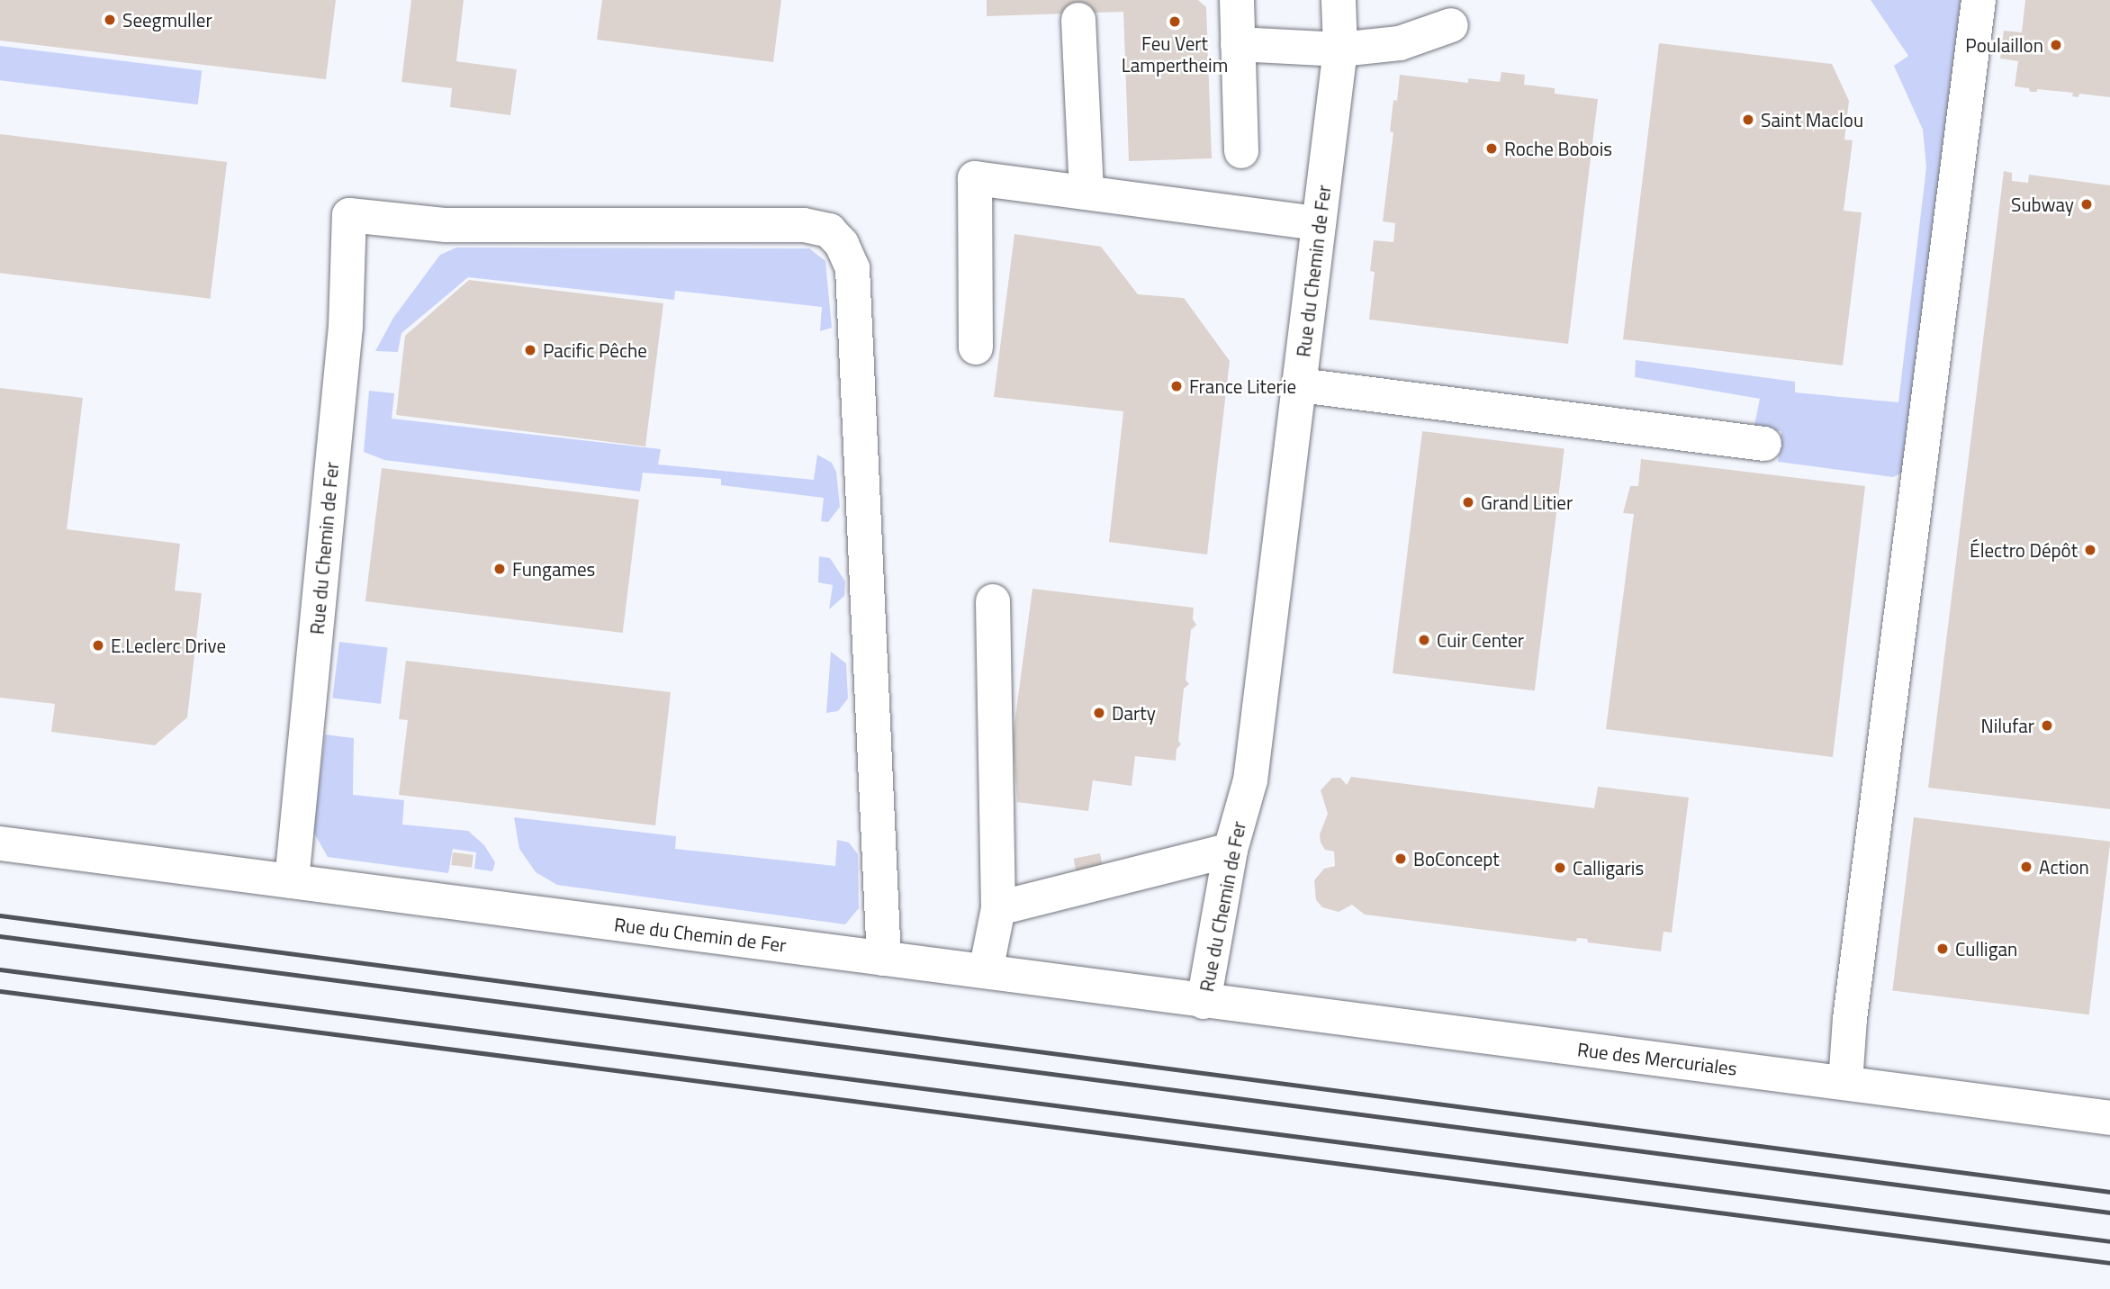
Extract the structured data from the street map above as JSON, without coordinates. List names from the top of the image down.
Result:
{
  "streets": {
    "street": ["Rue du Chemin de Fer", "Rue des Mercuriales"]
  },
  "crossings": [
    ["Rue du Chemin de Fer", "Rue des Mercuriales"]
  ],
  "places": [
    "Seegmuller",
    "Feu Vert Lampertheim",
    "Poulaillon",
    "Saint Maclou",
    "Roche Bobois",
    "Subway",
    "Pacific Pêche",
    "France Literie",
    "Grand Litier",
    "Électro Dépôt",
    "Fungames",
    "Cuir Center",
    "E.Leclerc Drive",
    "Darty",
    "Nilufar",
    "BoConcept",
    "Action",
    "Calligaris",
    "Culligan"
  ]
}
